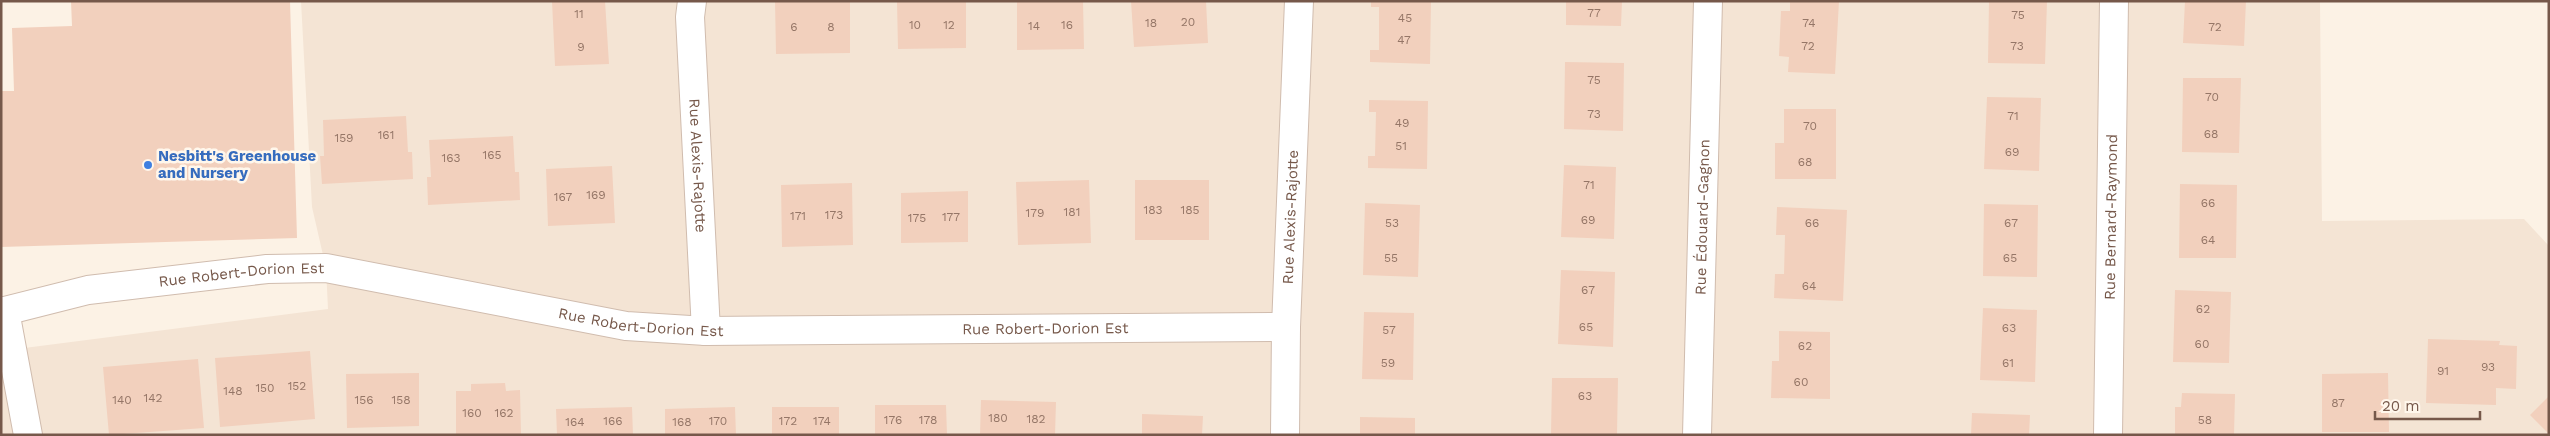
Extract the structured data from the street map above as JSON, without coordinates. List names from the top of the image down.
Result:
{
  "streets": {
    "street": [
      "Rue Alexis-Rajotte",
      "Rue Édouard-Gagnon",
      "Rue Bernard-Raymond",
      "Rue Robert-Dorion Est"
    ]
  },
  "crossings": [
    ["Rue Alexis-Rajotte", "Rue Robert-Dorion Est"]
  ],
  "places": ["Nesbitt's Greenhouse and Nursery"],
  "house_numbers": [
    "77",
    "11",
    "75",
    "45",
    "20",
    "18",
    "74",
    "10",
    "12",
    "16",
    "14",
    "6",
    "8",
    "72",
    "47",
    "72",
    "73",
    "9",
    "75",
    "70",
    "73",
    "71",
    "49",
    "70",
    "68",
    "161",
    "159",
    "51",
    "69",
    "165",
    "163",
    "68",
    "71",
    "169",
    "167",
    "66",
    "183",
    "185",
    "181",
    "179",
    "173",
    "171",
    "177",
    "175",
    "69",
    "53",
    "66",
    "67",
    "64",
    "55",
    "65",
    "64",
    "67",
    "62",
    "65",
    "63",
    "57",
    "60",
    "62",
    "59",
    "61",
    "93",
    "91",
    "60",
    "152",
    "150",
    "148",
    "63",
    "142",
    "140",
    "156",
    "158",
    "87",
    "160",
    "162",
    "180",
    "182",
    "176",
    "178",
    "58",
    "166",
    "170",
    "172",
    "174",
    "164",
    "168"
  ],
  "scale_bar": "20 m"
}
